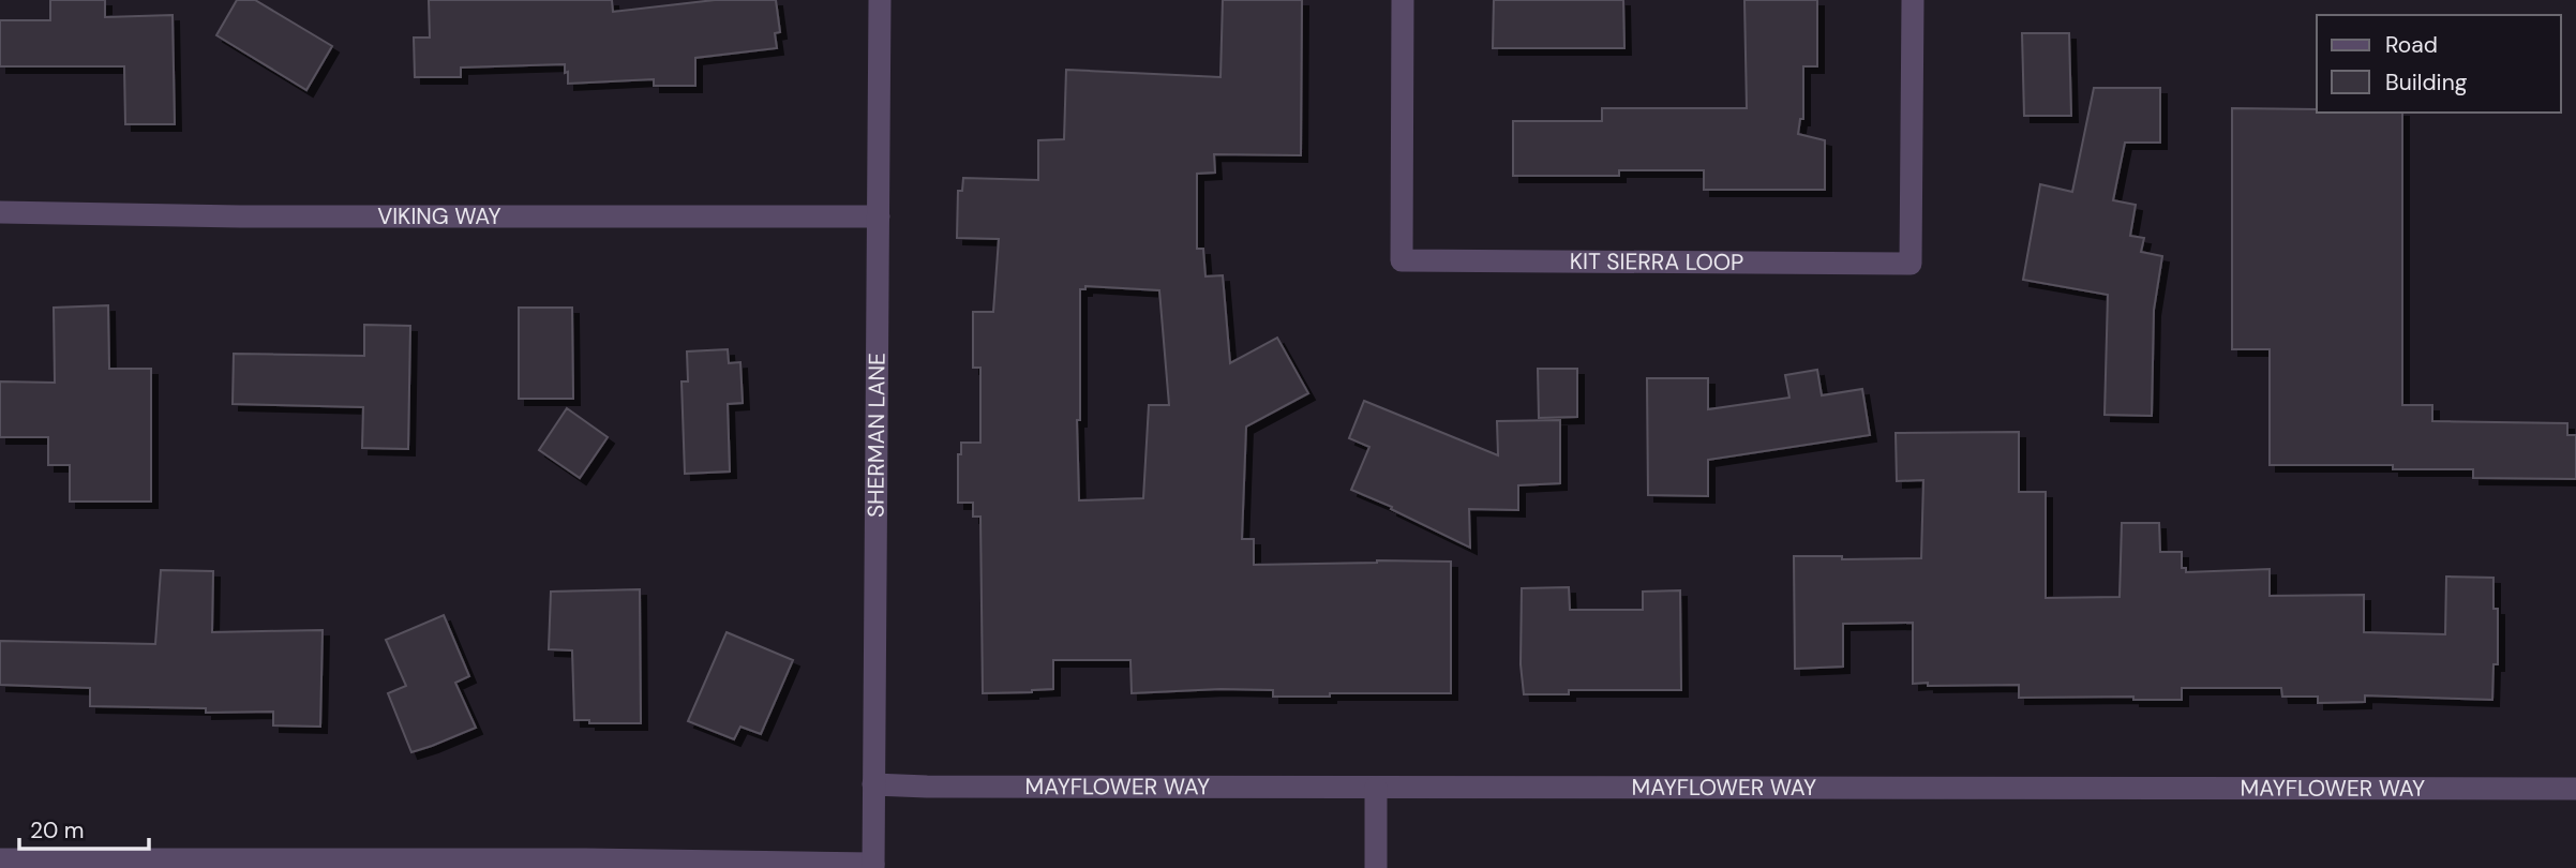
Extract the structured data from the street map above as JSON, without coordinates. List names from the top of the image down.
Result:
{
  "streets": {
    "street": [
      "VIKING WAY",
      "KIT SIERRA LOOP",
      "SHERMAN LANE",
      "MAYFLOWER WAY"
    ]
  },
  "crossings": [
    ["VIKING WAY", "SHERMAN LANE"],
    ["SHERMAN LANE", "MAYFLOWER WAY"]
  ],
  "legend": ["Road", "Building"],
  "scale_bar": "20 m"
}
